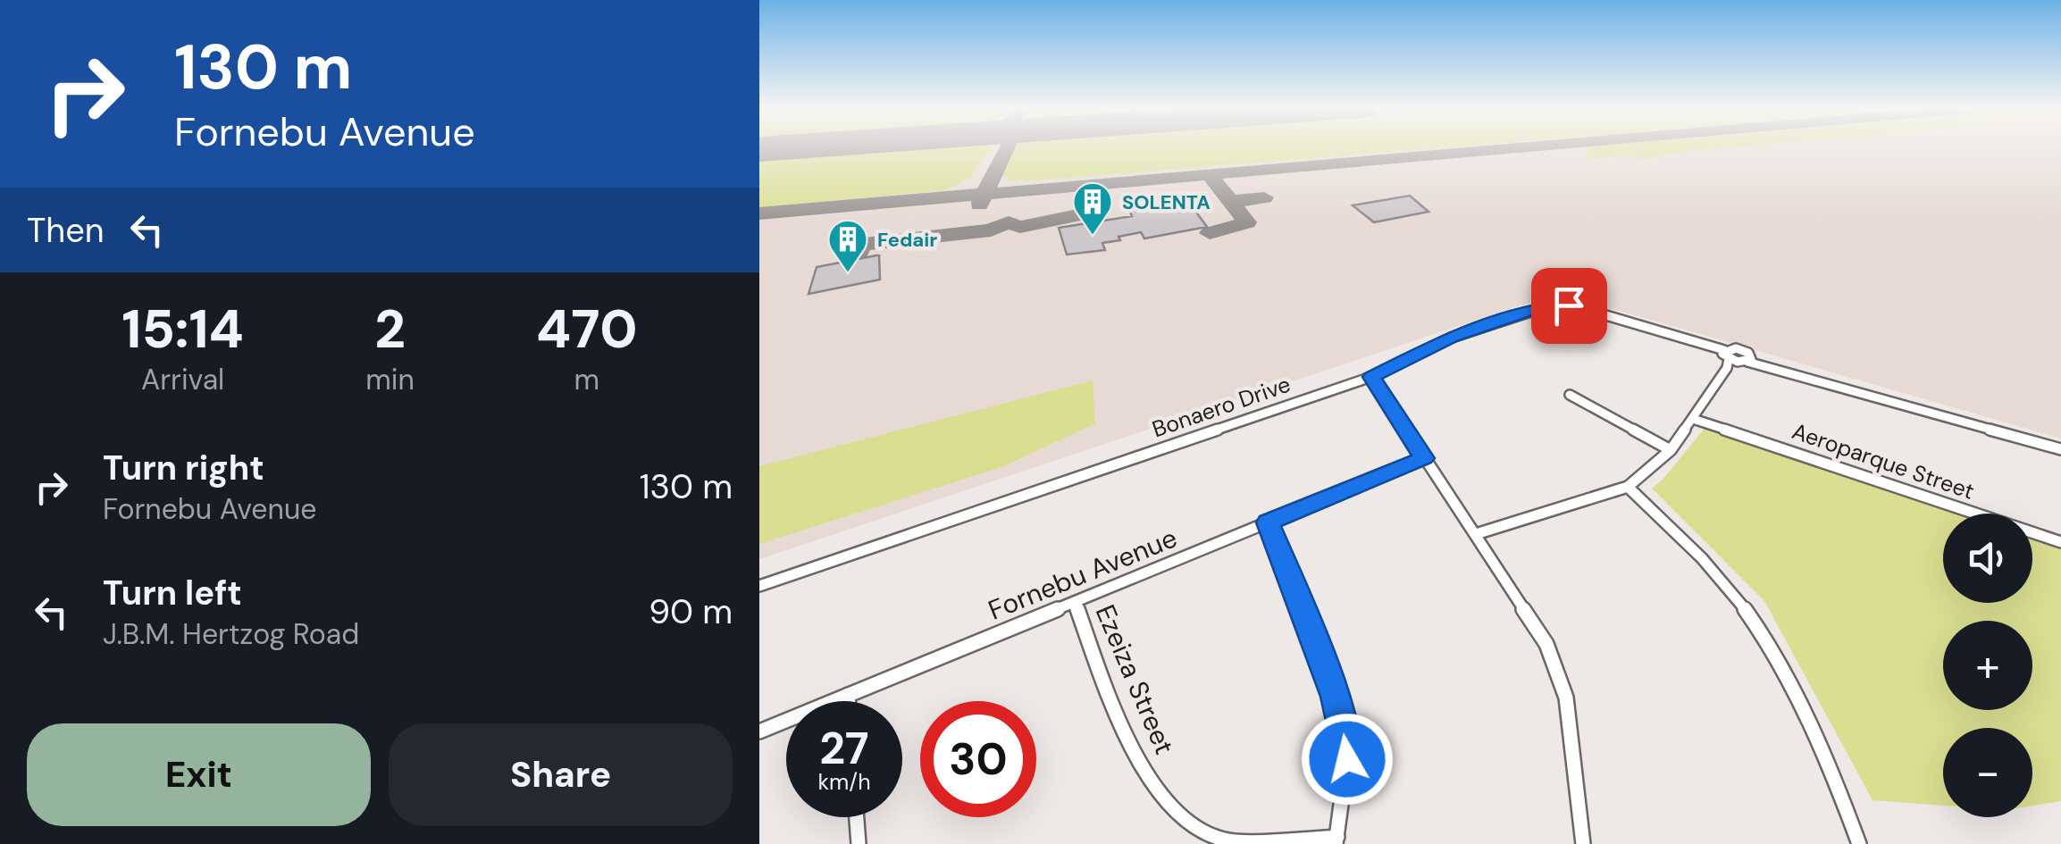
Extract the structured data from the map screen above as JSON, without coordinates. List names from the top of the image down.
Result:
{
  "streets": {
    "street": [
      "Bonaero Drive",
      "Aeroparque Street",
      "Fornebu Avenue",
      "Ezeiza Street"
    ]
  },
  "crossings": [
    ["Fornebu Avenue", "Ezeiza Street"]
  ],
  "places": {
    "building": ["SOLENTA", "Fedair"]
  },
  "page": {
    "turn": ["130 m", "Fornebu Avenue"],
    "then": "Then",
    "eta": [
      "15:14",
      "Arrival",
      "2",
      "min",
      "470",
      "m"
    ],
    "list": [
      {
        "name": "Turn right",
        "note": "Fornebu Avenue",
        "value": "130 m"
      },
      {
        "name": "Turn left",
        "note": "J.B.M. Hertzog Road",
        "value": "90 m"
      }
    ],
    "map_buttons": ["+", "−"],
    "speed": "27 km/h",
    "limit": "30",
    "buttons": ["Exit", "Share"]
  }
}
